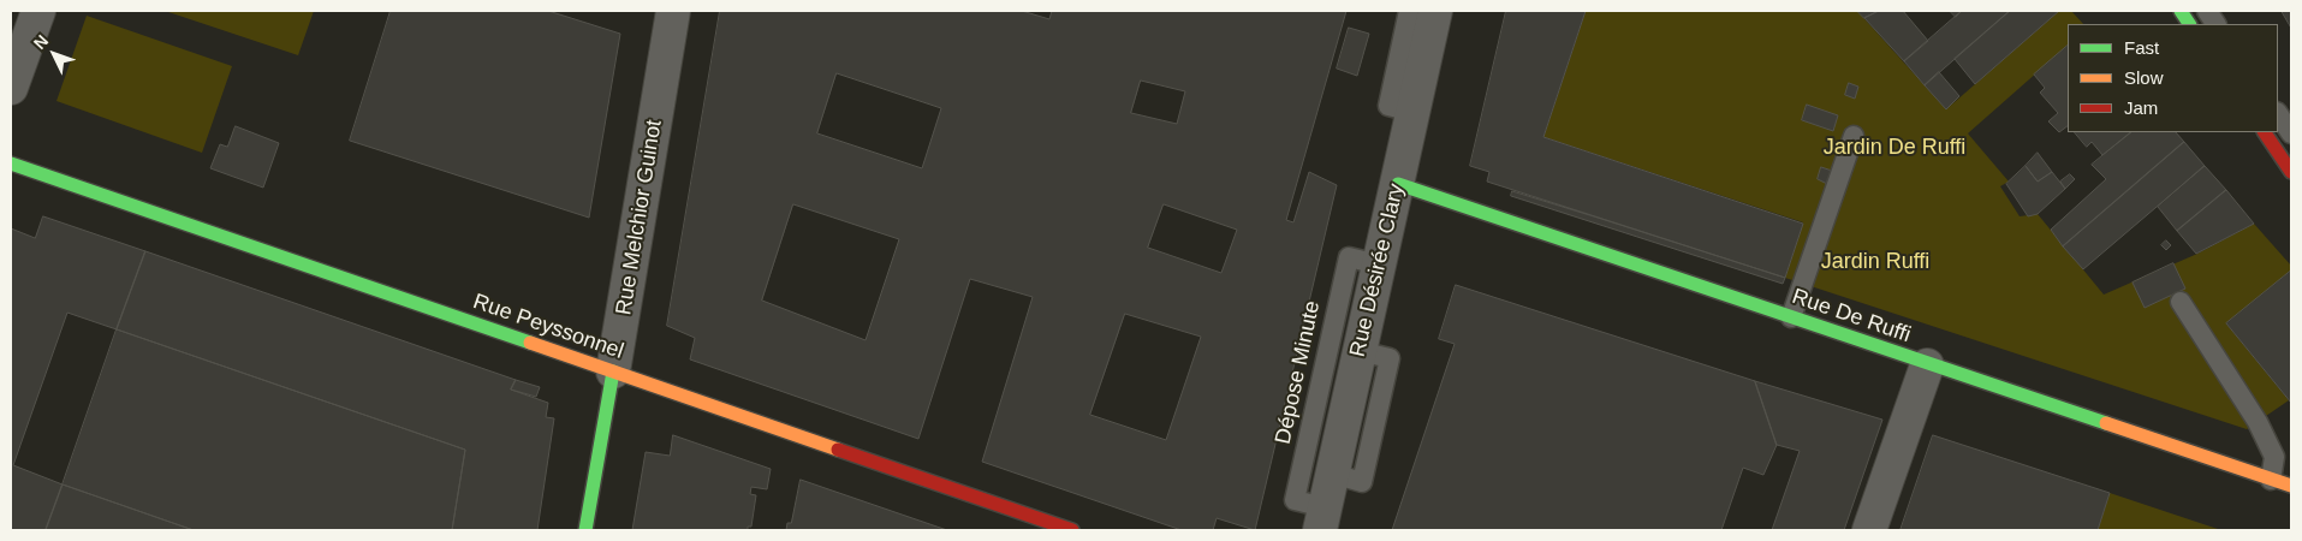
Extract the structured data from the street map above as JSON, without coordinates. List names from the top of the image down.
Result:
{
  "streets": {
    "street": [
      "Rue Melchior Guinot",
      "Rue Désirée Clary",
      "Rue De Ruffi",
      "Rue Peyssonnel"
    ],
    "lane": ["Dépose Minute"]
  },
  "crossings": [
    ["Rue Melchior Guinot", "Rue Peyssonnel"],
    ["Rue Désirée Clary", "Rue De Ruffi"],
    ["Rue Désirée Clary", "Dépose Minute"]
  ],
  "parks": ["Jardin De Ruffi", "Jardin Ruffi"],
  "legend": ["Fast", "Slow", "Jam"],
  "north": "top left"
}
